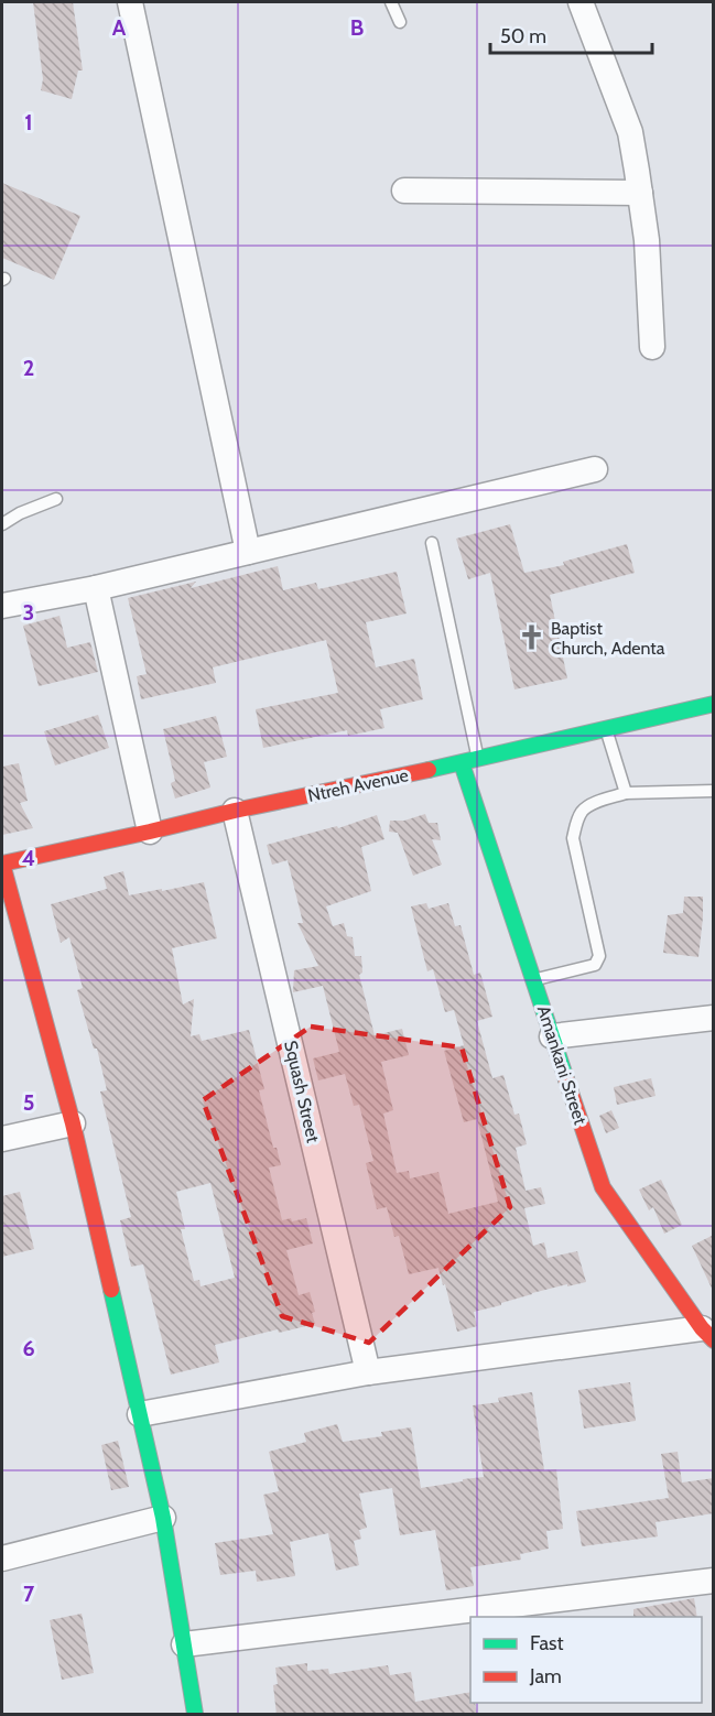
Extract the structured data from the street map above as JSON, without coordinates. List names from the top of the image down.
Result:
{
  "streets": {
    "street": ["Ntreh Avenue", "Amankani Street", "Squash Street"]
  },
  "crossings": [
    ["Ntreh Avenue", "Amankani Street"],
    ["Ntreh Avenue", "Squash Street"]
  ],
  "places": {
    "church": ["Baptist Church, Adenta"]
  },
  "legend": ["Fast", "Jam"],
  "scale_bar": "50 m",
  "grid": {
    "columns": ["A", "B"],
    "rows": [
      "1",
      "2",
      "3",
      "4",
      "5",
      "6",
      "7"
    ]
  }
}
